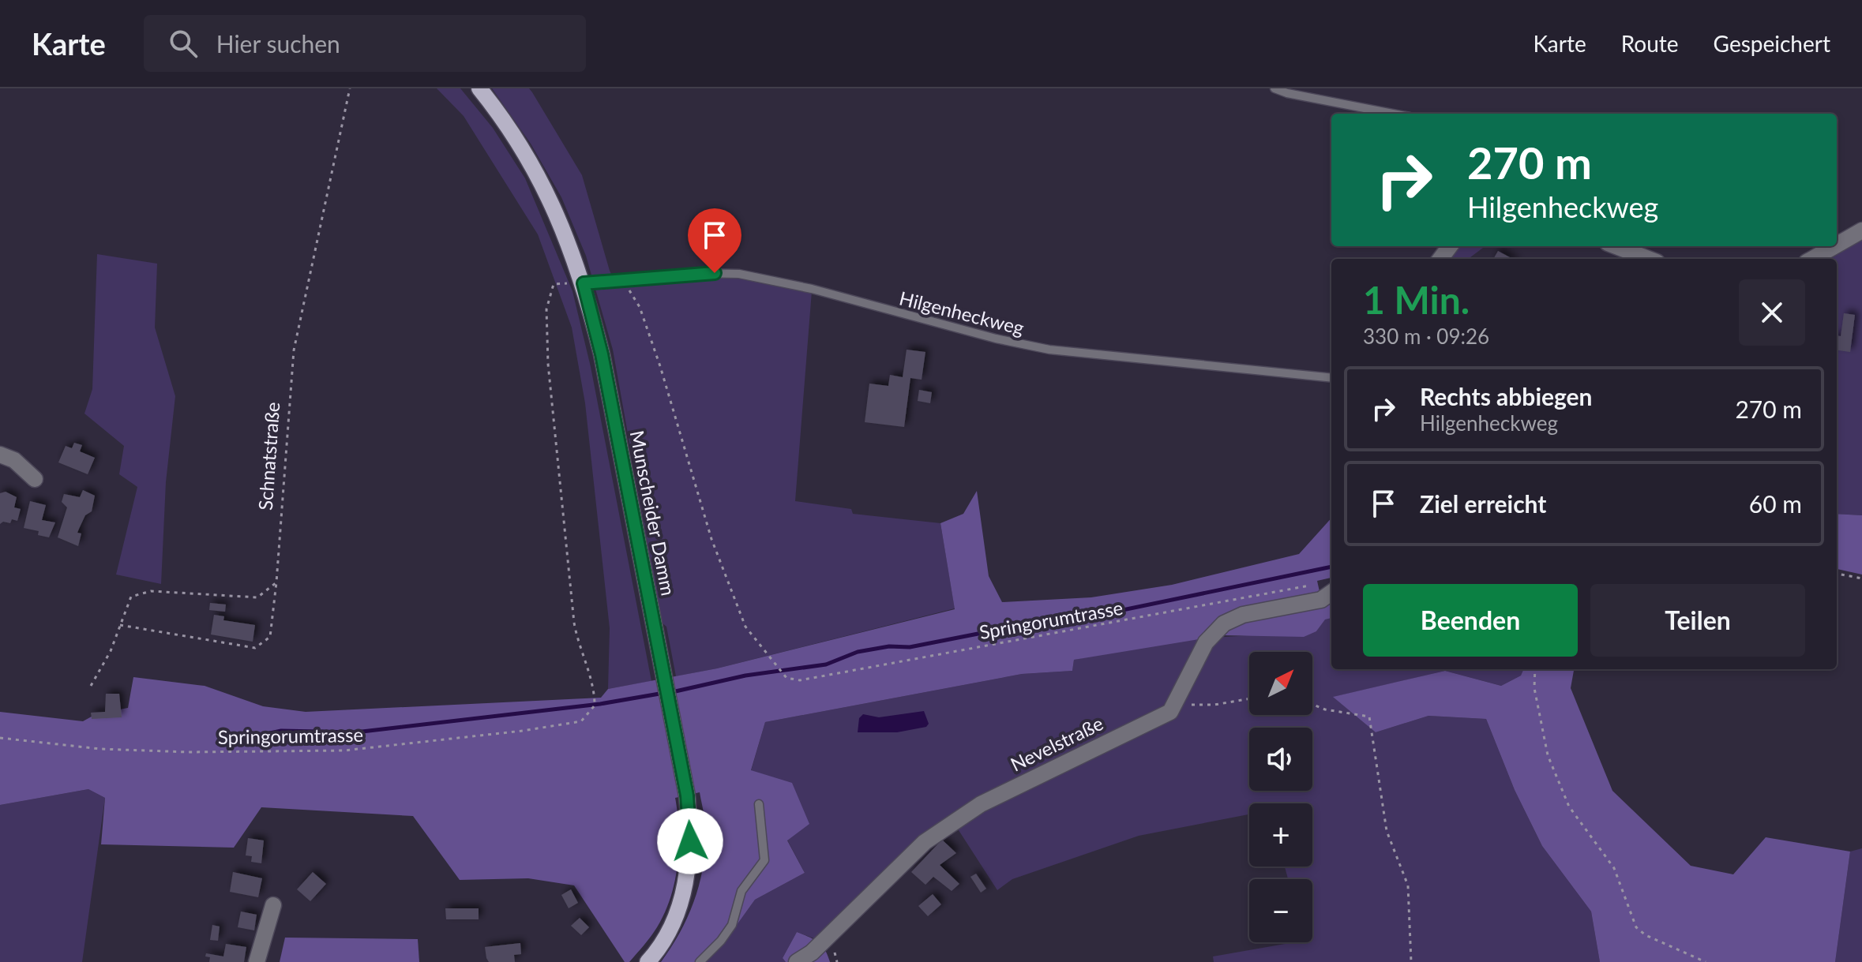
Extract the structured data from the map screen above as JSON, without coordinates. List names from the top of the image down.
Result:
{
  "streets": {
    "main road": ["Munscheider Damm"],
    "street": ["Nevelstraße"],
    "lane": ["Hilgenheckweg"],
    "path": ["Schnatstraße", "Springorumtrasse"]
  },
  "crossings": [
    ["Hilgenheckweg", "Munscheider Damm"],
    ["Hilgenheckweg", "Springorumtrasse"]
  ],
  "north": "top right",
  "page": {
    "header": "Karte",
    "search": "Hier suchen",
    "nav": ["Karte", "Route", "Gespeichert"],
    "turn": ["270 m", "Hilgenheckweg"],
    "heading": ["1 Min.", "330 m · 09:26"],
    "list": [
      {
        "name": "Rechts abbiegen",
        "note": "Hilgenheckweg",
        "value": "270 m"
      },
      {
        "name": "Ziel erreicht",
        "value": "60 m"
      }
    ],
    "buttons": ["Beenden", "Teilen"],
    "map_buttons": ["+", "−"]
  }
}
